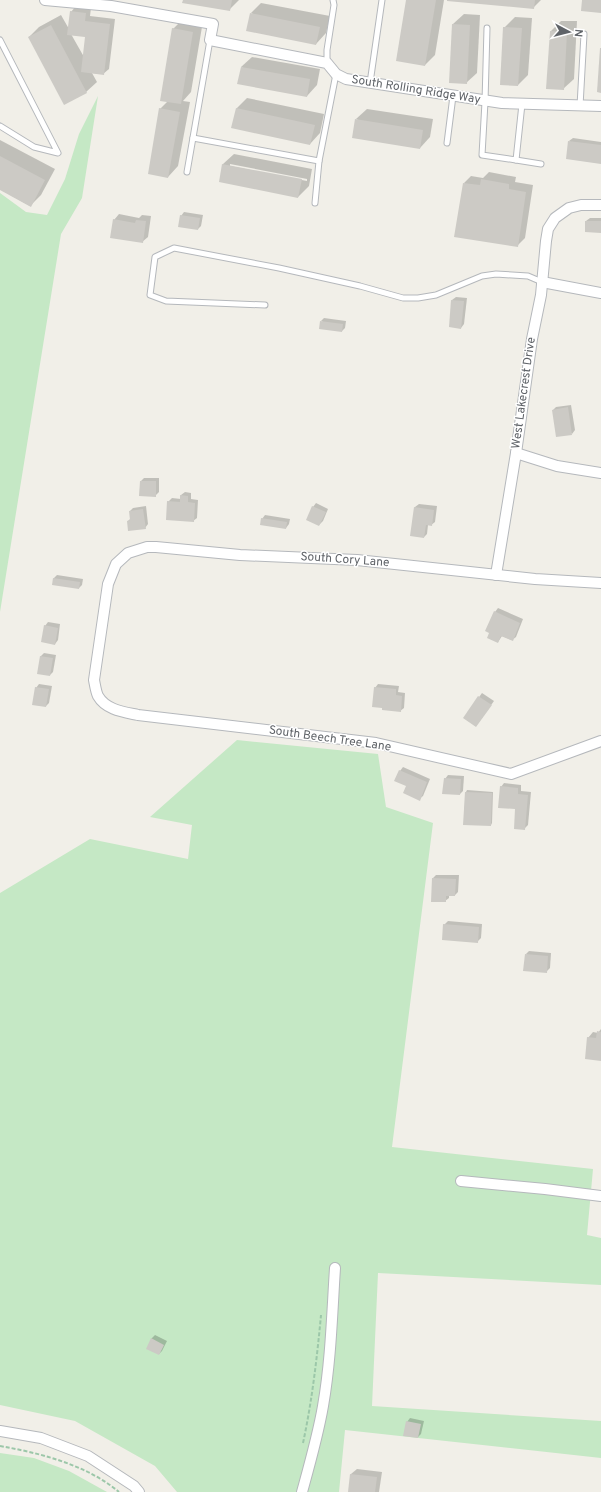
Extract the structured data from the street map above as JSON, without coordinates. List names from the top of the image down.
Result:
{
  "streets": {
    "street": [
      "South Rolling Ridge Way",
      "West Lakecrest Drive",
      "South Cory Lane",
      "South Beech Tree Lane"
    ]
  },
  "crossings": [
    ["West Lakecrest Drive", "South Cory Lane"],
    ["South Cory Lane", "South Beech Tree Lane"]
  ],
  "north": "right"
}
